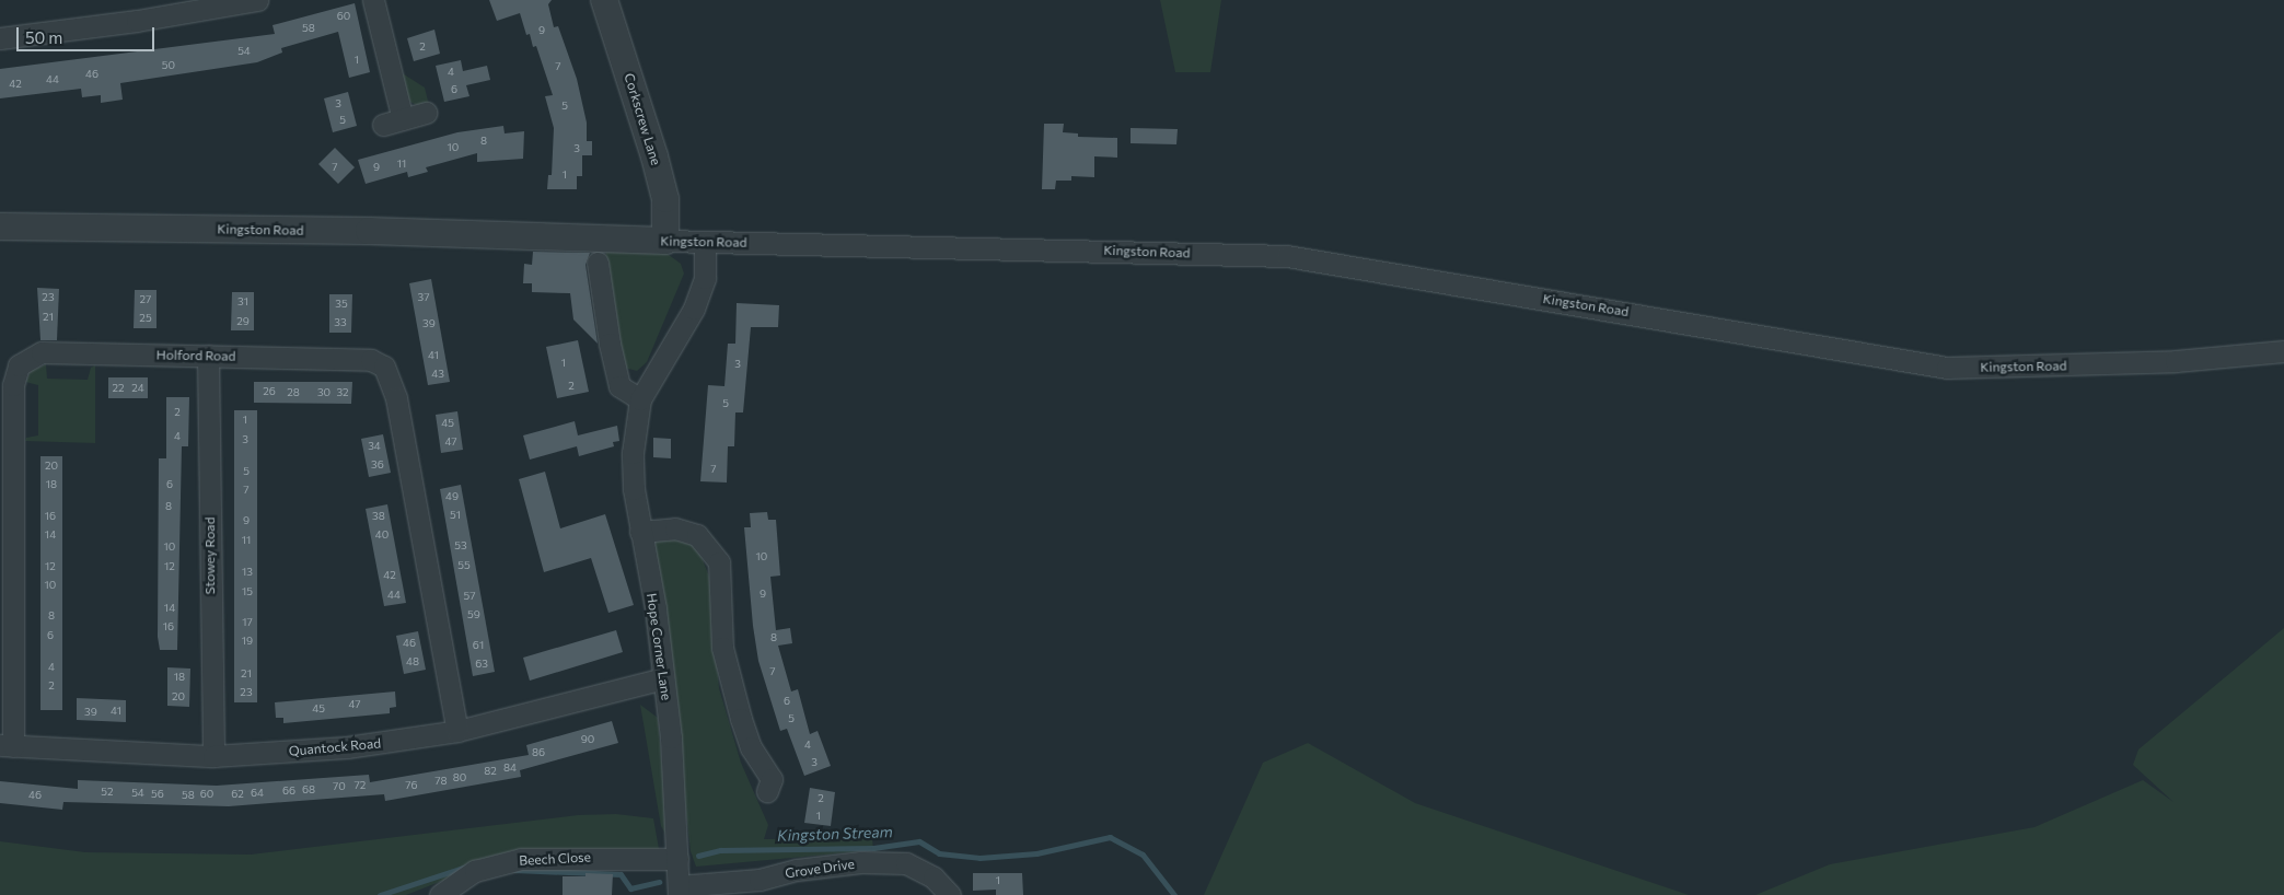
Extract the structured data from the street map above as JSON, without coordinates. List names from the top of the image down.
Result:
{
  "streets": {
    "street": [
      "Corkscrew Lane",
      "Kingston Road",
      "Holford Road",
      "Stowey Road",
      "Hope Corner Lane",
      "Quantock Road",
      "Beech Close",
      "Grove Drive"
    ]
  },
  "crossings": [
    ["Corkscrew Lane", "Kingston Road"],
    ["Kingston Road", "Hope Corner Lane"],
    ["Holford Road", "Stowey Road"],
    ["Holford Road", "Quantock Road"],
    ["Stowey Road", "Quantock Road"],
    ["Hope Corner Lane", "Quantock Road"],
    ["Hope Corner Lane", "Beech Close"],
    ["Hope Corner Lane", "Grove Drive"]
  ],
  "water": ["Kingston Stream"],
  "house_numbers": [
    "60",
    "58",
    "9",
    "2",
    "54",
    "1",
    "50",
    "7",
    "4",
    "46",
    "44",
    "42",
    "6",
    "3",
    "5",
    "5",
    "8",
    "10",
    "3",
    "11",
    "7",
    "9",
    "1",
    "23",
    "37",
    "27",
    "31",
    "35",
    "21",
    "25",
    "29",
    "33",
    "39",
    "41",
    "1",
    "3",
    "43",
    "2",
    "22",
    "24",
    "26",
    "28",
    "30",
    "32",
    "5",
    "2",
    "1",
    "45",
    "4",
    "3",
    "47",
    "34",
    "36",
    "20",
    "7",
    "5",
    "18",
    "6",
    "7",
    "49",
    "8",
    "51",
    "16",
    "38",
    "9",
    "14",
    "40",
    "11",
    "53",
    "10",
    "10",
    "55",
    "12",
    "12",
    "13",
    "42",
    "10",
    "15",
    "9",
    "44",
    "57",
    "14",
    "59",
    "8",
    "17",
    "16",
    "6",
    "8",
    "19",
    "46",
    "61",
    "48",
    "63",
    "4",
    "7",
    "21",
    "18",
    "2",
    "23",
    "20",
    "6",
    "47",
    "45",
    "41",
    "39",
    "5",
    "90",
    "4",
    "86",
    "3",
    "84",
    "82",
    "80",
    "78",
    "72",
    "76",
    "70",
    "68",
    "66",
    "52",
    "54",
    "64",
    "56",
    "60",
    "62",
    "46",
    "58",
    "2",
    "1",
    "1"
  ],
  "scale_bar": "50 m"
}
